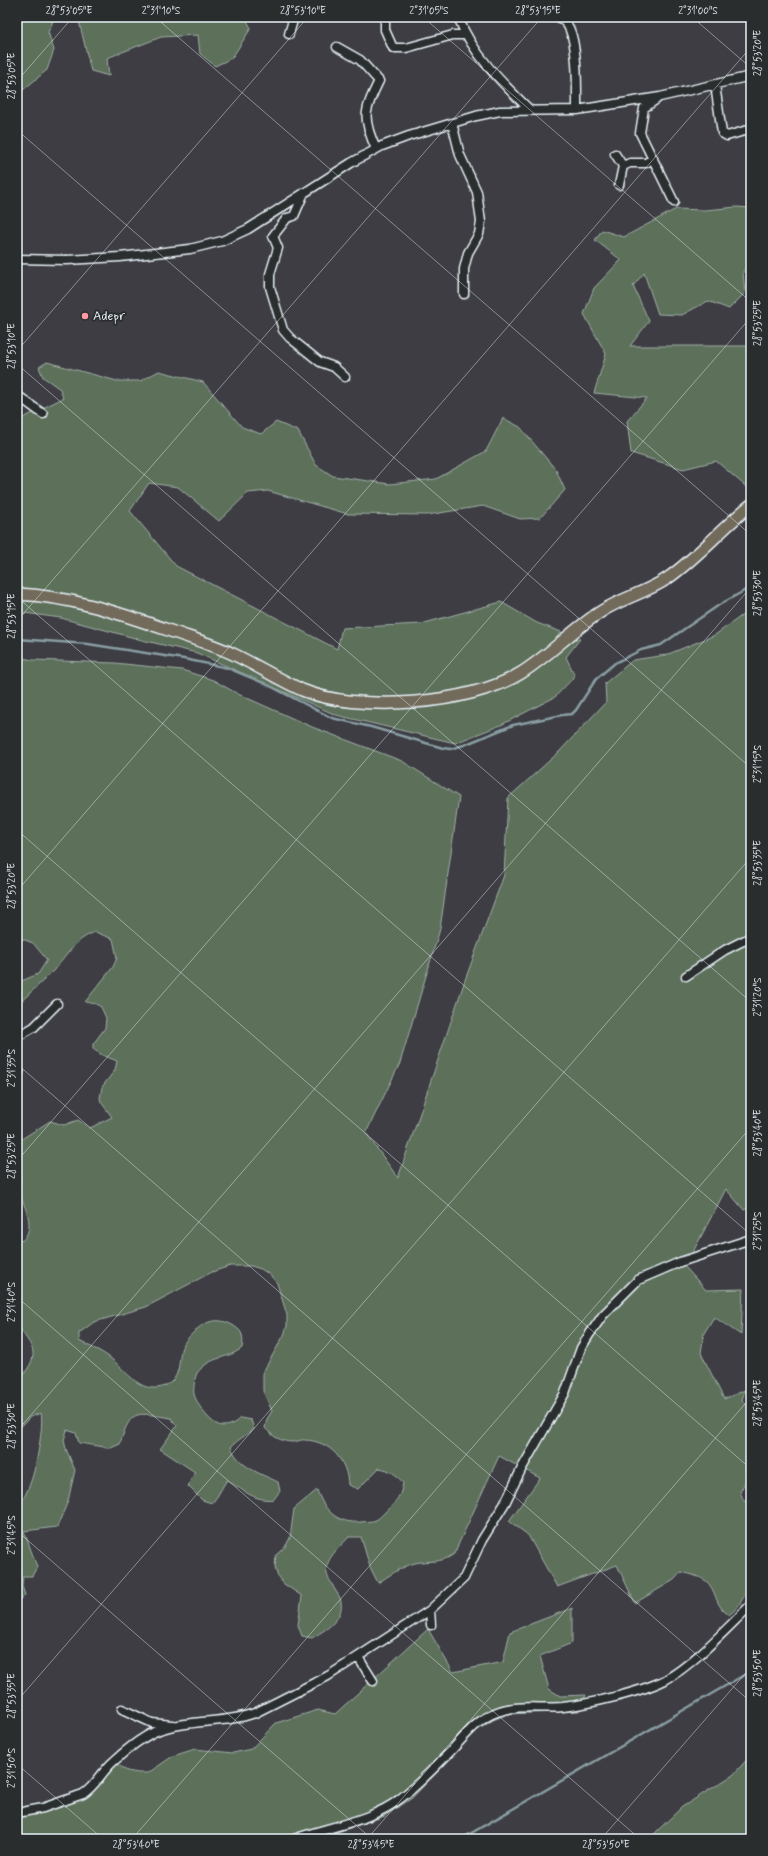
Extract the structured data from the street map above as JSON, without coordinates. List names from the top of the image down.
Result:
{
  "places": ["Adepr"],
  "coordinates": [
    "28°53'05\"E",
    "2°31'10\"S",
    "28°53'10\"E",
    "2°31'05\"S",
    "28°53'15\"E",
    "2°31'00\"S",
    "28°53'20\"E",
    "28°53'25\"E",
    "28°53'30\"E",
    "2°31'15\"S",
    "28°53'35\"E",
    "2°31'20\"S",
    "2°31'35\"S",
    "28°53'40\"E",
    "2°31'25\"S",
    "2°31'40\"S",
    "28°53'45\"E",
    "2°31'45\"S",
    "28°53'50\"E",
    "2°31'50\"S"
  ]
}
